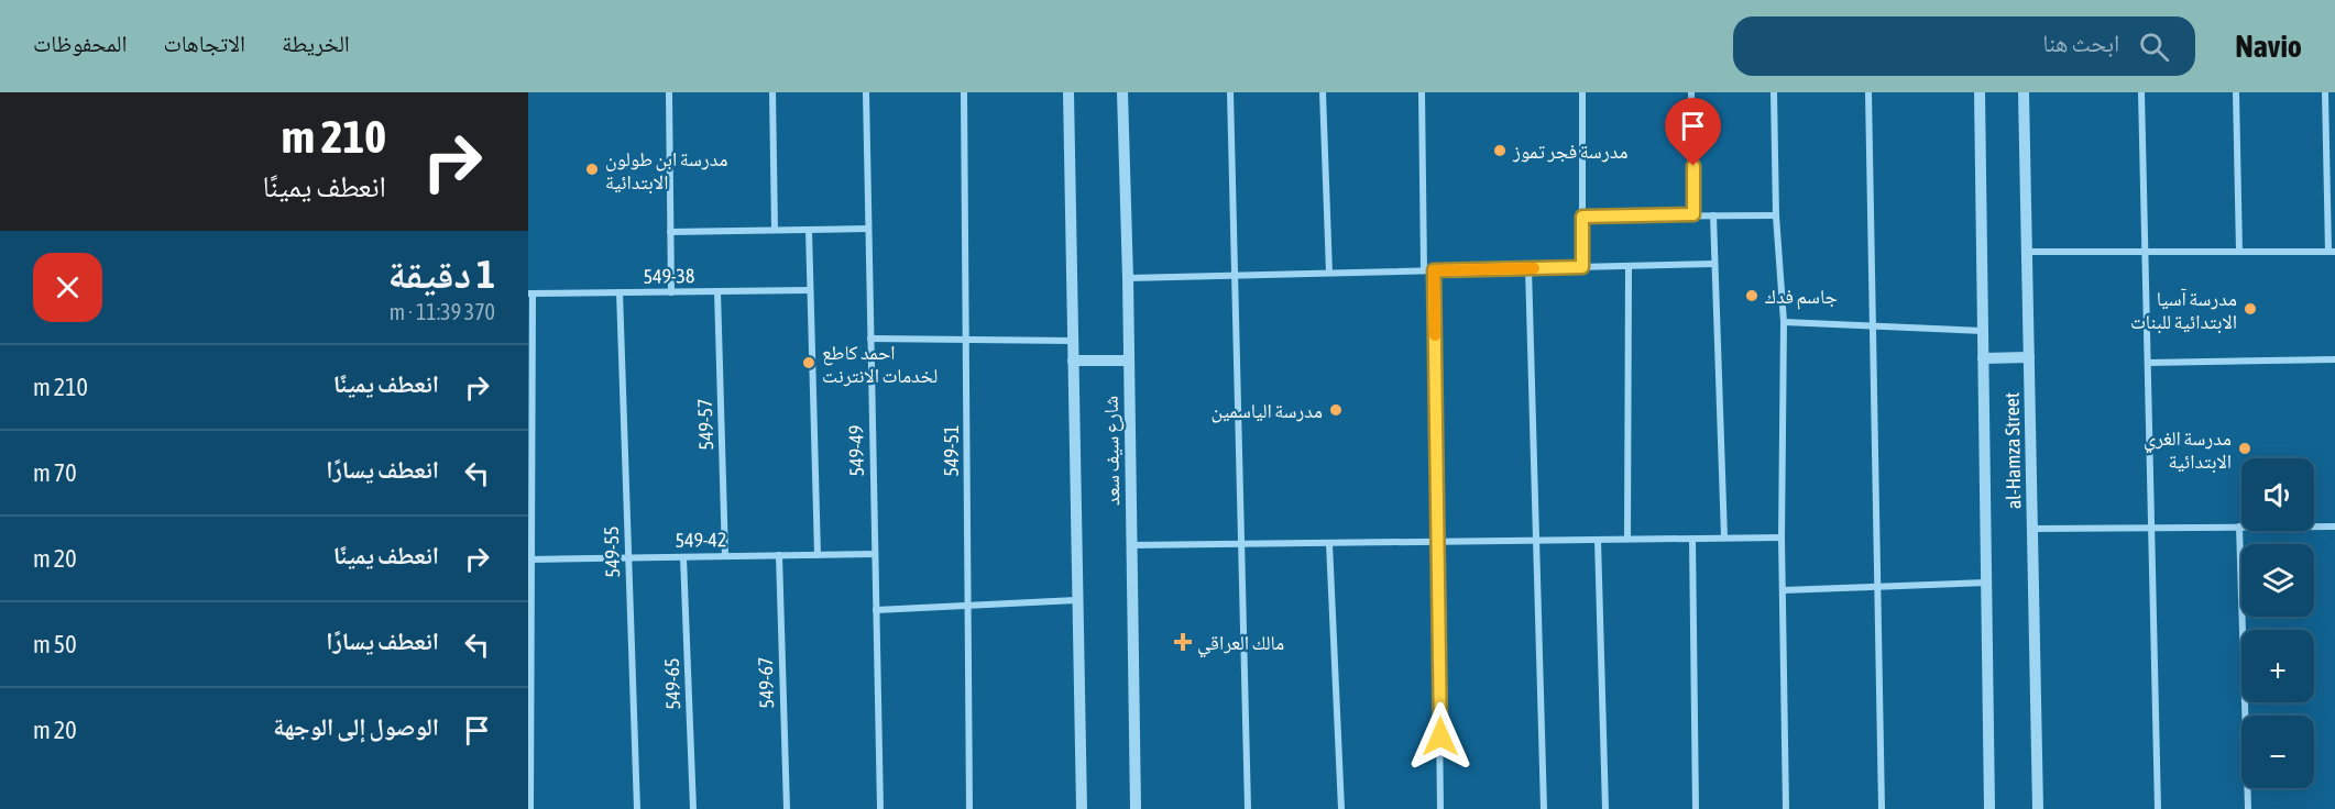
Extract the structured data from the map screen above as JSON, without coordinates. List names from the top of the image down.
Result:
{
  "streets": {
    "street": [
      "549-38",
      "549-57",
      "549-49",
      "549-51",
      "شارع سيف سعد",
      "al-Hamza Street",
      "549-42",
      "549-55",
      "549-67",
      "549-65"
    ]
  },
  "crossings": [
    ["549-38", "549-57"],
    ["549-38", "549-55"],
    ["549-57", "549-42"],
    ["549-49", "549-42"],
    ["549-42", "549-55"],
    ["549-42", "549-67"],
    ["549-42", "549-65"]
  ],
  "places": {
    "other": [
      "مدرسة فجر تموز",
      "مدرسة ابن طولون الابتدائية",
      "جاسم فدك",
      "مدرسة آسيا الابتدائية للبنات",
      "احمد كاطع لخدمات الانترنت",
      "مدرسة الياسمين",
      "مدرسة الغري الابتدائية"
    ],
    "health": ["مالك العراقي"]
  },
  "page": {
    "header": "Navio",
    "search": "ابحث هنا",
    "nav": ["الخريطة", "الاتجاهات", "المحفوظات"],
    "turn": ["210 m", "انعطف يمينًا"],
    "heading": ["1 دقيقة", "370 m · 11:39"],
    "list": [
      {
        "name": "انعطف يمينًا",
        "value": "210 m"
      },
      {
        "name": "انعطف يسارًا",
        "value": "70 m"
      },
      {
        "name": "انعطف يمينًا",
        "value": "20 m"
      },
      {
        "name": "انعطف يسارًا",
        "value": "50 m"
      },
      {
        "name": "الوصول إلى الوجهة",
        "value": "20 m"
      }
    ],
    "map_buttons": ["+", "−"]
  }
}
